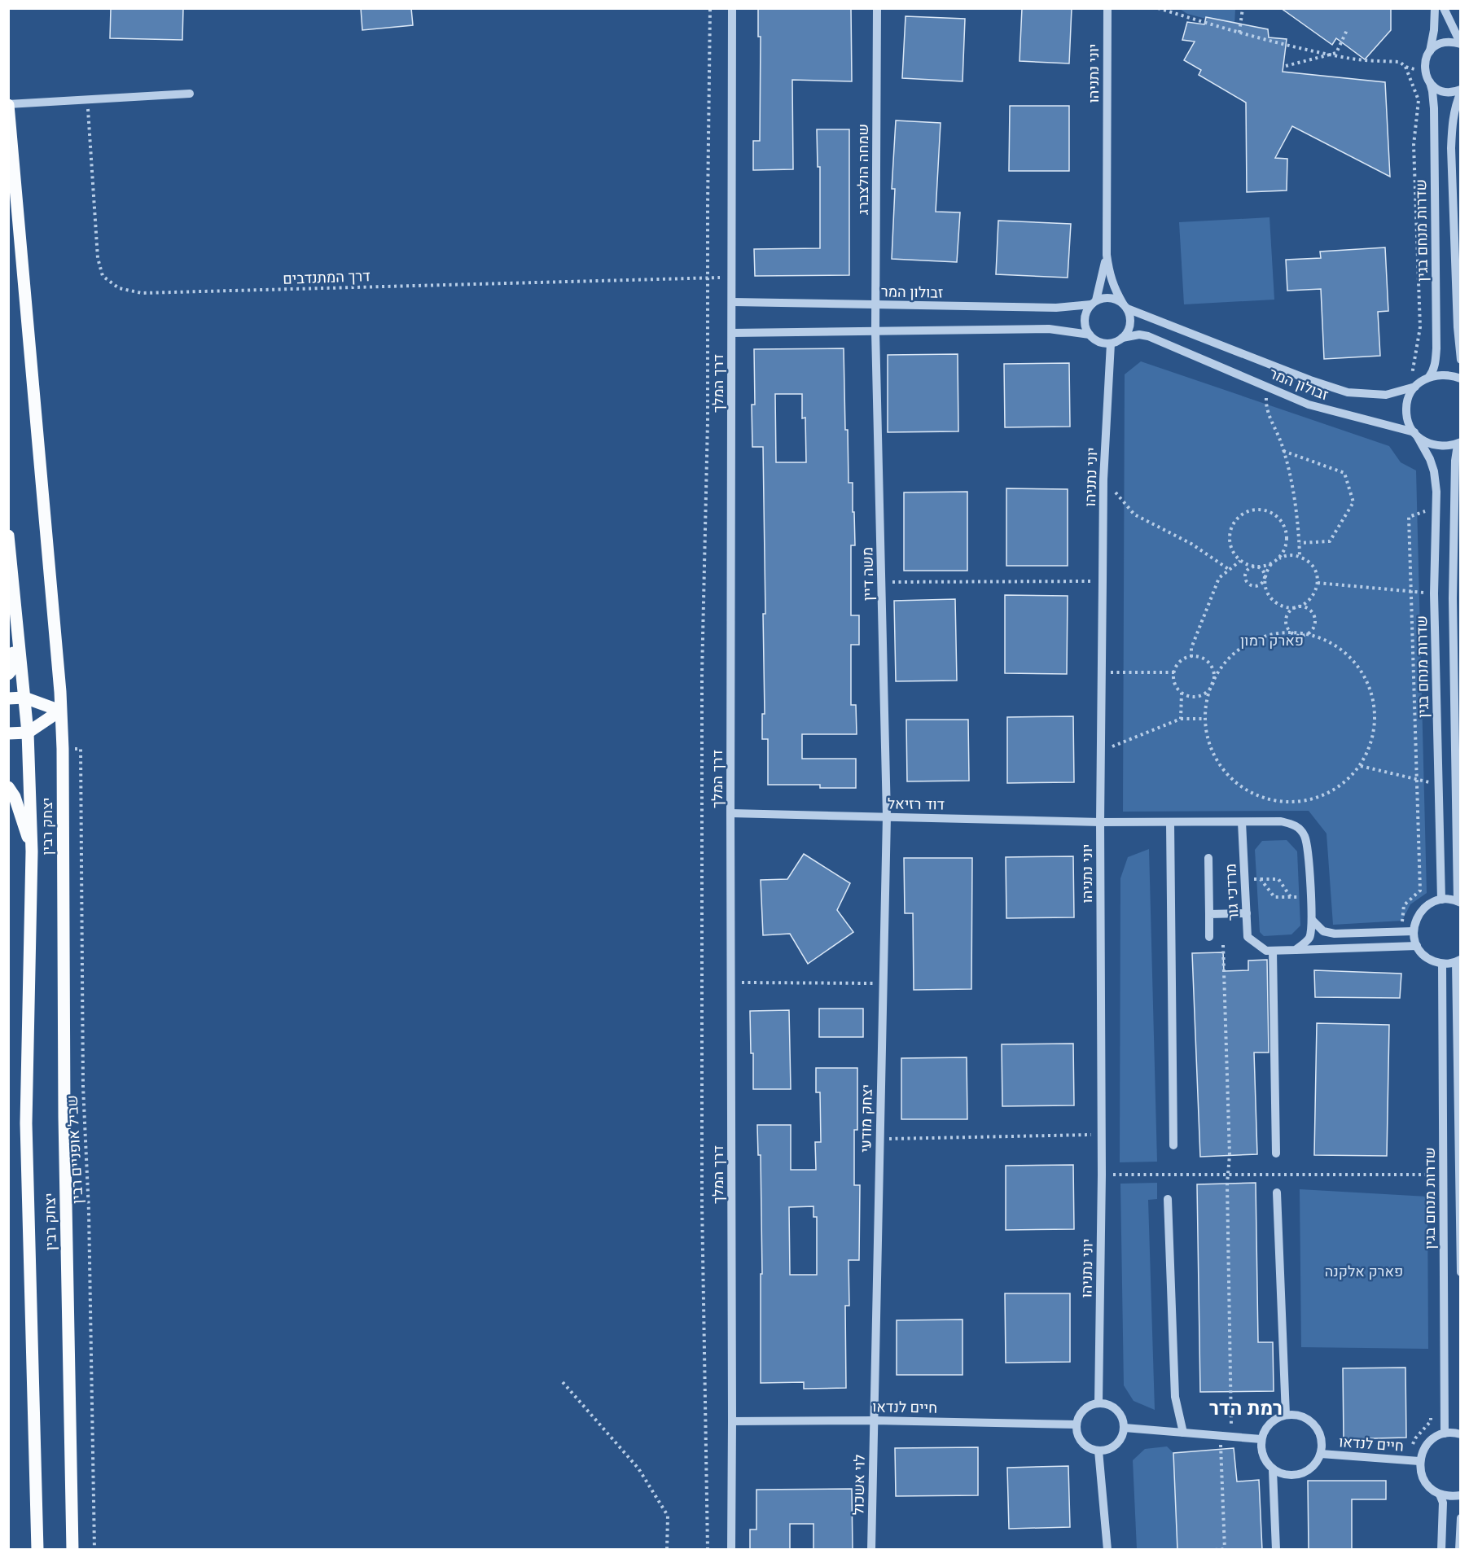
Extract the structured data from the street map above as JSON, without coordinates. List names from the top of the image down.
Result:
{
  "streets": {
    "main road": ["יצחק רבין"],
    "street": [
      "יוני נתניהו",
      "שמחה הולצברג",
      "שדרות מנחם בגין",
      "זבולון המר",
      "דרך המלך",
      "משה דיין",
      "דוד רזיאל",
      "מרדכי גור",
      "יצחק מודעי",
      "חיים לנדאו",
      "לוי אשכול"
    ],
    "path": ["דרך המתנדבים", "שביל אופניים רבין"]
  },
  "crossings": [
    ["יוני נתניהו", "זבולון המר"],
    ["יוני נתניהו", "דוד רזיאל"],
    ["יוני נתניהו", "חיים לנדאו"],
    ["שמחה הולצברג", "זבולון המר"],
    ["שמחה הולצברג", "משה דיין"],
    ["שדרות מנחם בגין", "זבולון המר"],
    ["דרך המתנדבים", "דרך המלך"],
    ["זבולון המר", "דרך המלך"],
    ["דרך המלך", "דוד רזיאל"],
    ["דרך המלך", "חיים לנדאו"],
    ["משה דיין", "דוד רזיאל"],
    ["משה דיין", "יצחק מודעי"],
    ["דוד רזיאל", "יצחק מודעי"],
    ["יצחק רבין", "שביל אופניים רבין"],
    ["יצחק מודעי", "חיים לנדאו"],
    ["יצחק מודעי", "לוי אשכול"],
    ["חיים לנדאו", "לוי אשכול"]
  ],
  "districts": ["רמת הדר"],
  "parks": ["פארק רמון", "פארק אלקנה"]
}
